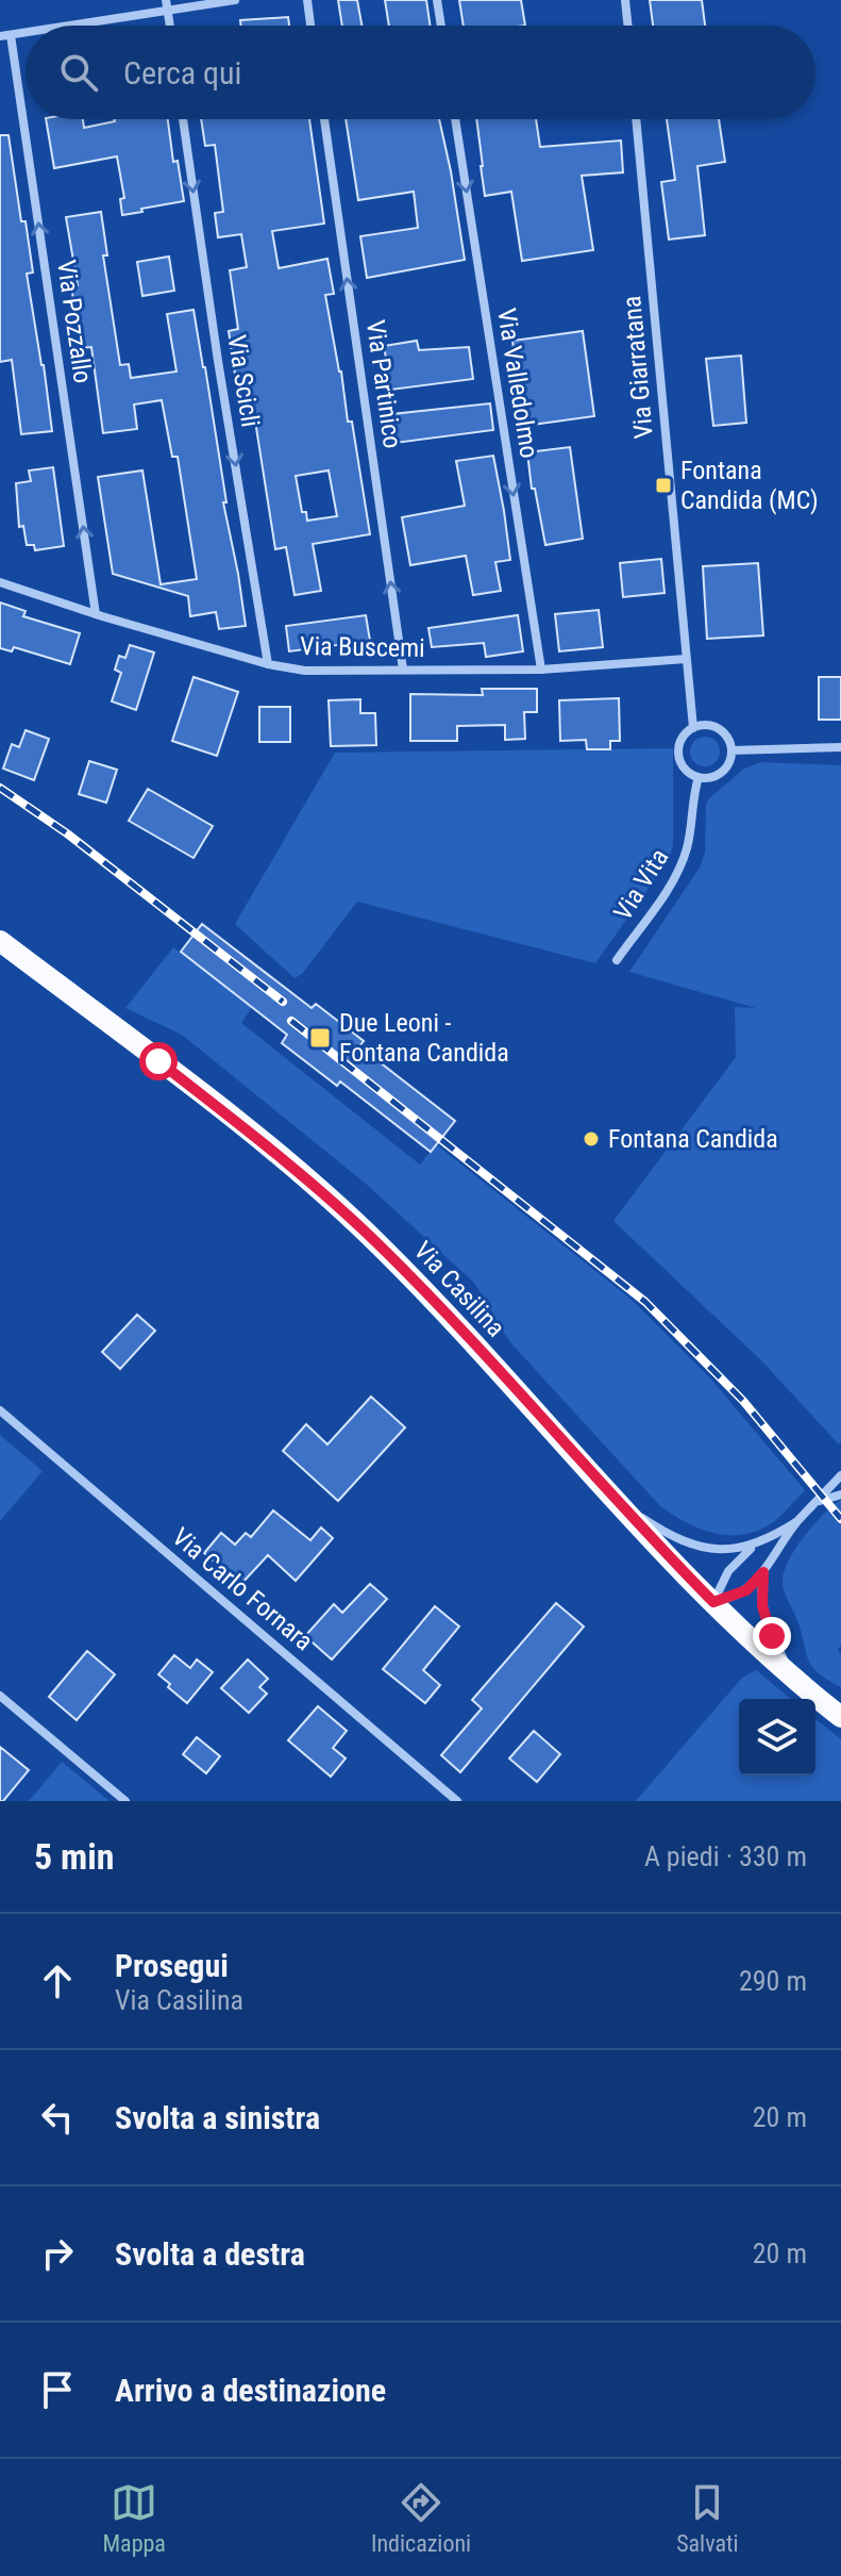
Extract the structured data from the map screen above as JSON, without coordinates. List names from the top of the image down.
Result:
{
  "streets": {
    "main road": ["Via Casilina"],
    "street": [
      "Via Pozzallo",
      "Via Giarratana",
      "Via Scicli",
      "Via Valledolmo",
      "Via Partinico",
      "Via Buscemi",
      "Via Vita",
      "Via Carlo Fornara"
    ]
  },
  "crossings": [
    ["Via Pozzallo", "Via Buscemi"],
    ["Via Giarratana", "Via Buscemi"],
    ["Via Giarratana", "Via Vita"],
    ["Via Scicli", "Via Buscemi"],
    ["Via Valledolmo", "Via Buscemi"],
    ["Via Partinico", "Via Buscemi"]
  ],
  "one_way": [
    "Via Pozzallo",
    "Via Scicli",
    "Via Valledolmo",
    "Via Partinico"
  ],
  "places": {
    "transit": ["Fontana Candida (MC)", "Due Leoni - Fontana Candida"],
    "other": ["Fontana Candida"]
  },
  "page": {
    "search": "Cerca qui",
    "heading": ["5 min", "A piedi · 330 m"],
    "list": [
      ["Prosegui", "Via Casilina", "290 m"],
      ["Svolta a sinistra", "20 m"],
      ["Svolta a destra", "20 m"],
      "Arrivo a destinazione"
    ],
    "nav": ["Mappa", "Indicazioni", "Salvati"]
  }
}
